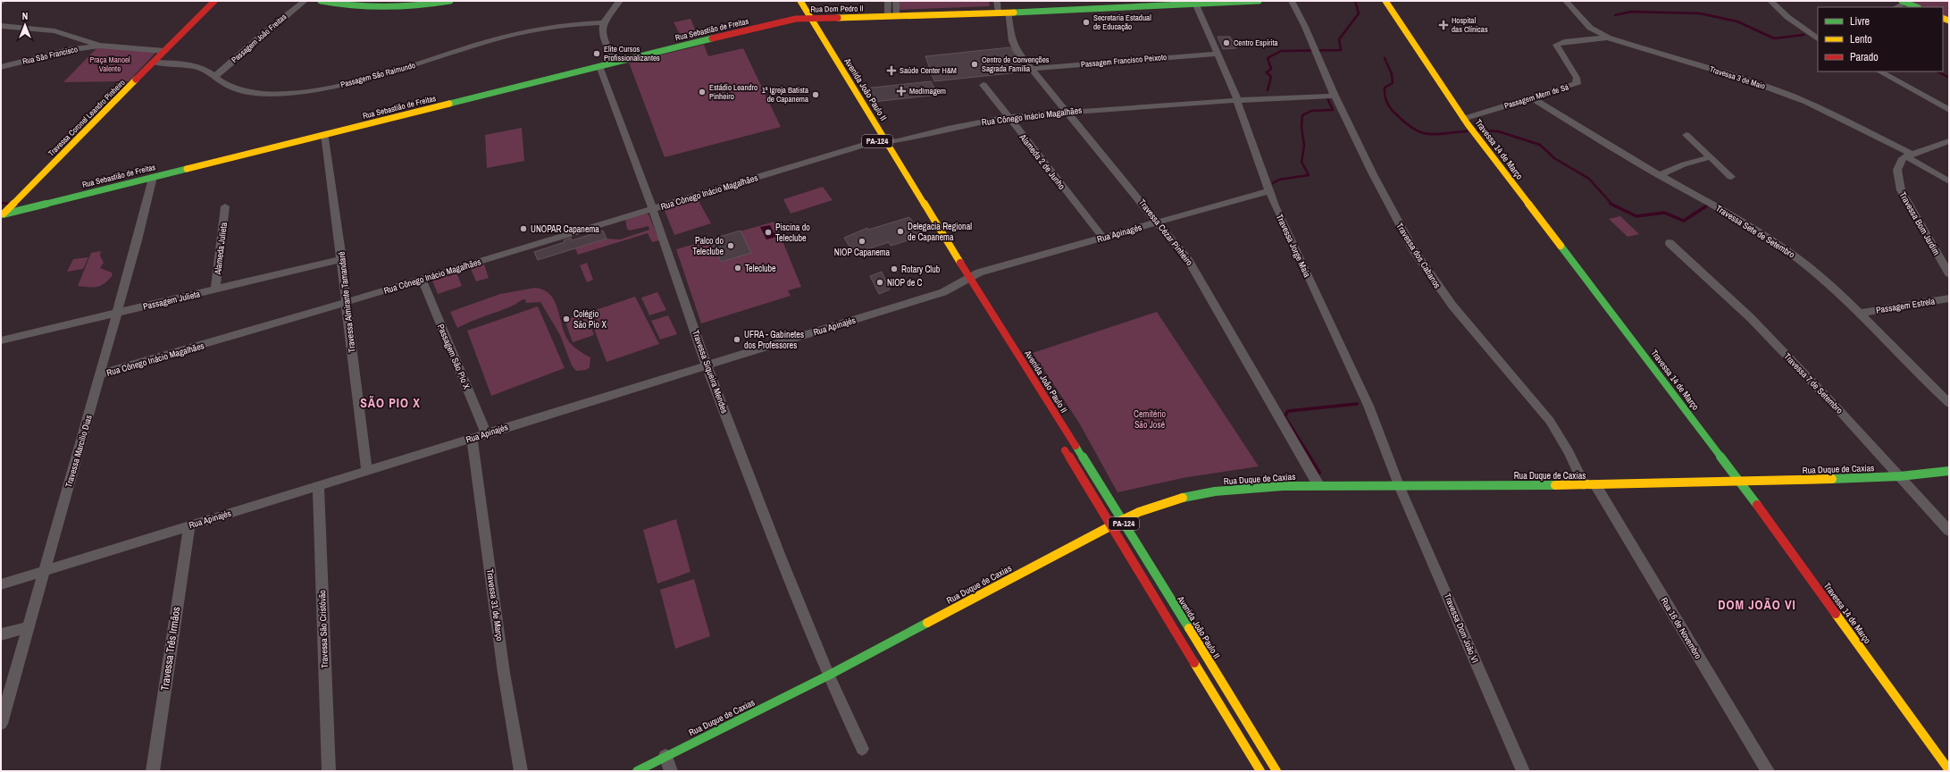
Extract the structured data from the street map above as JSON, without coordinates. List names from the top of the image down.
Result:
{
  "streets": {
    "street": [
      "Rua Dom Pedro II",
      "Rua Sebastião de Freitas",
      "Passagem João Freitas",
      "Rua São Francisco",
      "Passagem Francisco Peixoto",
      "Passagem São Raimundo",
      "Travessa 3 de Maio",
      "Avenida João Paulo II",
      "Passagem Mem de Sá",
      "Rua Cônego Inácio Magalhães",
      "Travessa Coronel Leandro Pinheiro",
      "PA-124",
      "Travessa 14 de Março",
      "Alameda 2 de Junho",
      "Travessa Bom Jardim",
      "Travessa Sete de Setembro",
      "Travessa Cézar Pinheiro",
      "Rua Apinagés",
      "Travessa Jorge Maia",
      "Alameda Julieta",
      "Travessa dos Cabanos",
      "Passagem Julieta",
      "Travessa Almirante Tamandaré",
      "Passagem Estrela",
      "Rua Apinajés",
      "Passagem São Pio X",
      "Travessa Siqueira Mendes",
      "Travessa 7 de Setembro",
      "Travessa Marcílio Dias",
      "Rua Duque de Caxias",
      "Travessa 31 de Março",
      "Travessa Dom João VI",
      "Rua 16 de Novembro",
      "Travessa São Cristóvão",
      "Travessa Três Irmãos"
    ]
  },
  "crossings": [
    ["Rua Dom Pedro II", "Rua Sebastião de Freitas"],
    ["Rua Dom Pedro II", "Avenida João Paulo II"],
    ["Rua Dom Pedro II", "Travessa Cézar Pinheiro"],
    ["Rua Dom Pedro II", "Travessa Jorge Maia"],
    ["Rua Sebastião de Freitas", "Avenida João Paulo II"],
    ["Rua Sebastião de Freitas", "Travessa Coronel Leandro Pinheiro"],
    ["Rua Sebastião de Freitas", "Travessa Almirante Tamandaré"],
    ["Rua Sebastião de Freitas", "Travessa Siqueira Mendes"],
    ["Rua Sebastião de Freitas", "Travessa Marcílio Dias"],
    ["Passagem João Freitas", "Passagem São Raimundo"],
    ["Passagem Francisco Peixoto", "Travessa Cézar Pinheiro"],
    ["Passagem Francisco Peixoto", "Travessa Jorge Maia"],
    ["Passagem São Raimundo", "Travessa Coronel Leandro Pinheiro"],
    ["Travessa 3 de Maio", "Passagem Mem de Sá"],
    ["Travessa 3 de Maio", "Travessa Bom Jardim"],
    ["Avenida João Paulo II", "Rua Cônego Inácio Magalhães"],
    ["Avenida João Paulo II", "Rua Apinagés"],
    ["Avenida João Paulo II", "Rua Apinajés"],
    ["Avenida João Paulo II", "Rua Duque de Caxias"],
    ["Passagem Mem de Sá", "Travessa 14 de Março"],
    ["Passagem Mem de Sá", "Travessa Sete de Setembro"],
    ["Rua Cônego Inácio Magalhães", "Alameda 2 de Junho"],
    ["Rua Cônego Inácio Magalhães", "Travessa Cézar Pinheiro"],
    ["Rua Cônego Inácio Magalhães", "Travessa Jorge Maia"],
    ["Rua Cônego Inácio Magalhães", "Travessa dos Cabanos"],
    ["Rua Cônego Inácio Magalhães", "Travessa Almirante Tamandaré"],
    ["Rua Cônego Inácio Magalhães", "Passagem São Pio X"],
    ["Rua Cônego Inácio Magalhães", "Travessa Siqueira Mendes"],
    ["Rua Cônego Inácio Magalhães", "Travessa Marcílio Dias"],
    ["Travessa 14 de Março", "Rua Duque de Caxias"],
    ["Alameda 2 de Junho", "Rua Apinagés"],
    ["Travessa Sete de Setembro", "Passagem Estrela"],
    ["Travessa Cézar Pinheiro", "Rua Apinagés"],
    ["Travessa Cézar Pinheiro", "Rua Duque de Caxias"],
    ["Rua Apinagés", "Travessa Jorge Maia"],
    ["Rua Apinagés", "Rua Apinajés"],
    ["Travessa Jorge Maia", "Rua Duque de Caxias"],
    ["Travessa Jorge Maia", "Travessa Dom João VI"],
    ["Alameda Julieta", "Passagem Julieta"],
    ["Travessa dos Cabanos", "Rua Duque de Caxias"],
    ["Travessa dos Cabanos", "Rua 16 de Novembro"],
    ["Passagem Julieta", "Travessa Almirante Tamandaré"],
    ["Passagem Julieta", "Travessa Marcílio Dias"],
    ["Travessa Almirante Tamandaré", "Rua Apinajés"],
    ["Rua Apinajés", "Passagem São Pio X"],
    ["Rua Apinajés", "Travessa Siqueira Mendes"],
    ["Rua Apinajés", "Travessa Marcílio Dias"],
    ["Rua Apinajés", "Travessa 31 de Março"],
    ["Rua Apinajés", "Travessa São Cristóvão"],
    ["Rua Apinajés", "Travessa Três Irmãos"],
    ["Travessa Siqueira Mendes", "Rua Duque de Caxias"],
    ["Travessa 7 de Setembro", "Rua Duque de Caxias"],
    ["Rua Duque de Caxias", "Travessa Dom João VI"],
    ["Rua Duque de Caxias", "Rua 16 de Novembro"]
  ],
  "districts": ["SÃO PIO X", "DOM JOÃO VI"],
  "parks": ["Praça Manoel Valente", "Cemitério São José"],
  "places": {
    "other": [
      "Secretaria Estadual de Educação",
      "Centro Espírita",
      "Elite Cursos Profissionalizantes",
      "Centro de Convenções Sagrada Família",
      "Estádio Leandro Pinheiro",
      "1ª Igreja Batista de Capanema",
      "UNOPAR Capanema",
      "Delegacia Regional de Capanema",
      "Piscina do Teleclube",
      "NIOP Capanema",
      "Palco do Teleclube",
      "Teleclube",
      "Rotary Club",
      "NIOP de C",
      "Colégio São Pio X",
      "UFRA - Gabinetes dos Professores"
    ],
    "health": ["Hospital das Clínicas", "Saúde Center H&M", "MedImagem"]
  },
  "legend": ["Livre", "Lento", "Parado"],
  "north": "top"
}
